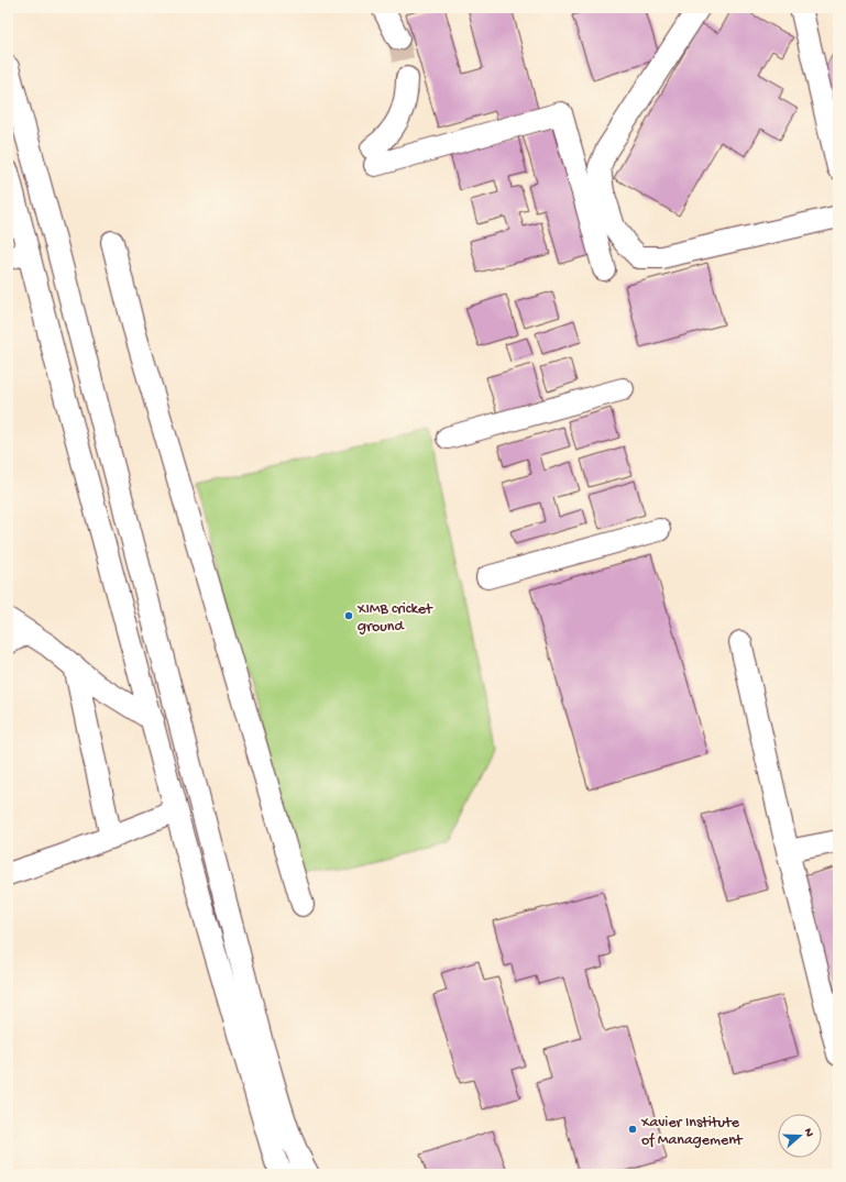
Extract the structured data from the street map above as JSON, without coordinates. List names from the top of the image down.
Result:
{
  "places": ["XIMB cricket ground", "Xavier Institute of Management"],
  "north": "right"
}
